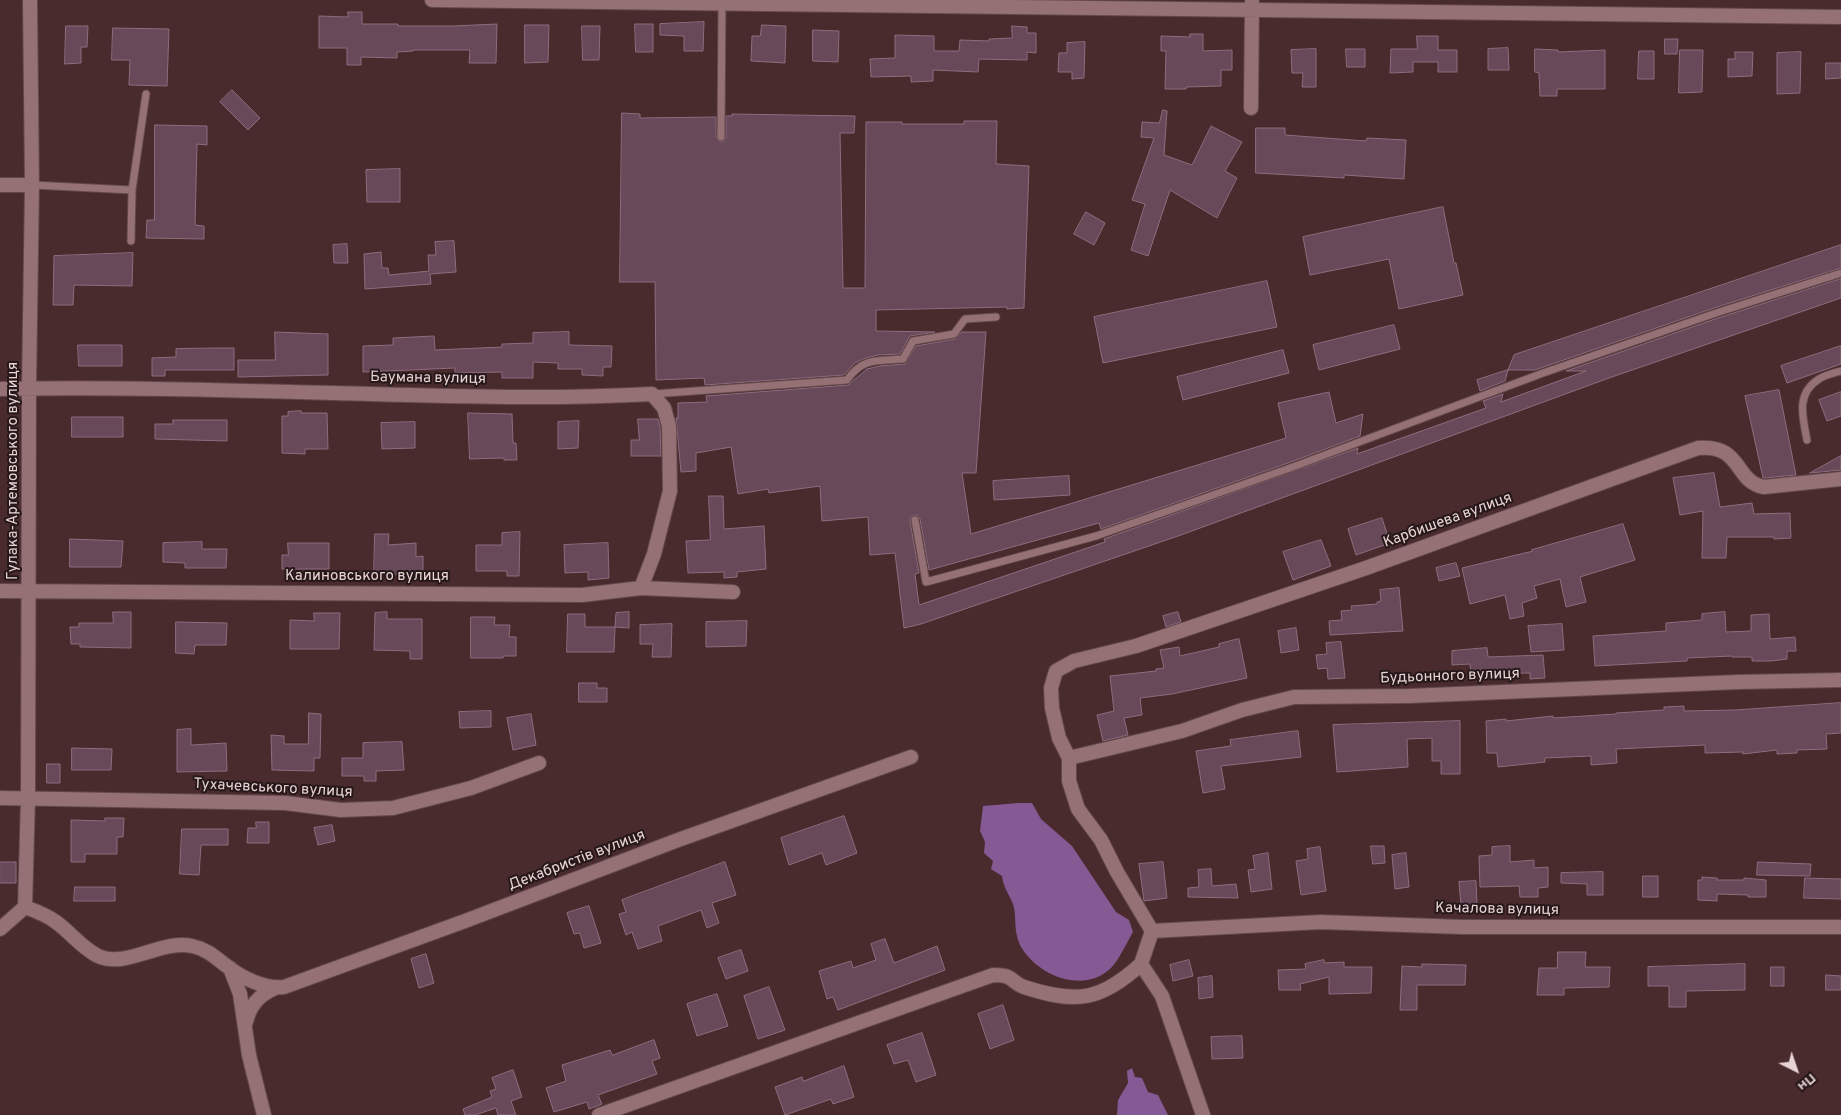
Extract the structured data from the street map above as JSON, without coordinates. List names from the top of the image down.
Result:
{
  "streets": {
    "street": [
      "Баумана вулиця",
      "Гулака-Артемовського вулиця",
      "Карбишева вулиця",
      "Калиновського вулиця",
      "Будьонного вулиця",
      "Тухачевського вулиця",
      "Декабристів вулиця",
      "Качалова вулиця"
    ]
  },
  "crossings": [
    ["Баумана вулиця", "Гулака-Артемовського вулиця"],
    ["Гулака-Артемовського вулиця", "Калиновського вулиця"],
    ["Гулака-Артемовського вулиця", "Тухачевського вулиця"],
    ["Карбишева вулиця", "Будьонного вулиця"]
  ],
  "north": "bottom right"
}
